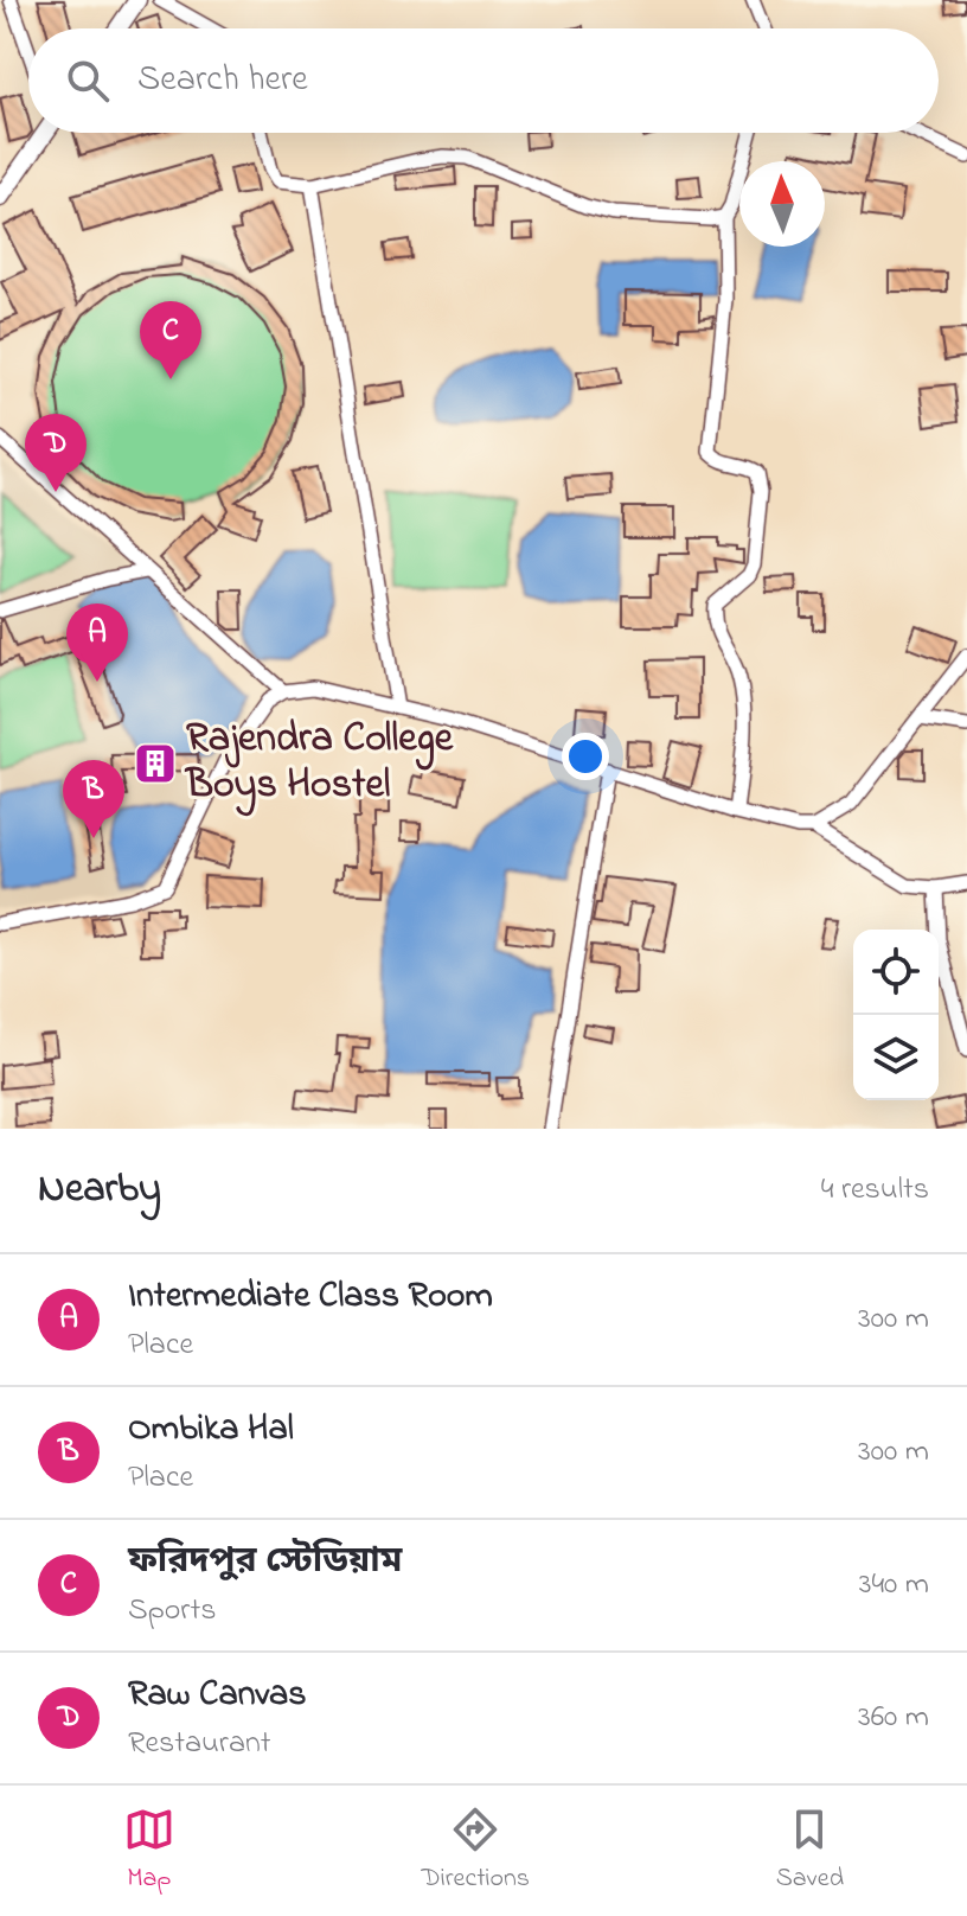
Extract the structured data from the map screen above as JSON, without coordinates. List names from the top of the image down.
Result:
{
  "places": {
    "building": ["Rajendra College Boys Hostel"]
  },
  "north": "top",
  "page": {
    "search": "Search here",
    "pins": [
      "C",
      "D",
      "A",
      "B"
    ],
    "heading": ["Nearby", "4 results"],
    "list": [
      {
        "mark": "A",
        "name": "Intermediate Class Room",
        "note": "Place",
        "value": "300 m"
      },
      {
        "mark": "B",
        "name": "Ombika Hal",
        "note": "Place",
        "value": "300 m"
      },
      {
        "mark": "C",
        "name": "ফরিদপুর স্টেডিয়াম",
        "note": "Sports",
        "value": "340 m"
      },
      {
        "mark": "D",
        "name": "Raw Canvas",
        "note": "Restaurant",
        "value": "360 m"
      }
    ],
    "nav": ["Map", "Directions", "Saved"]
  }
}
